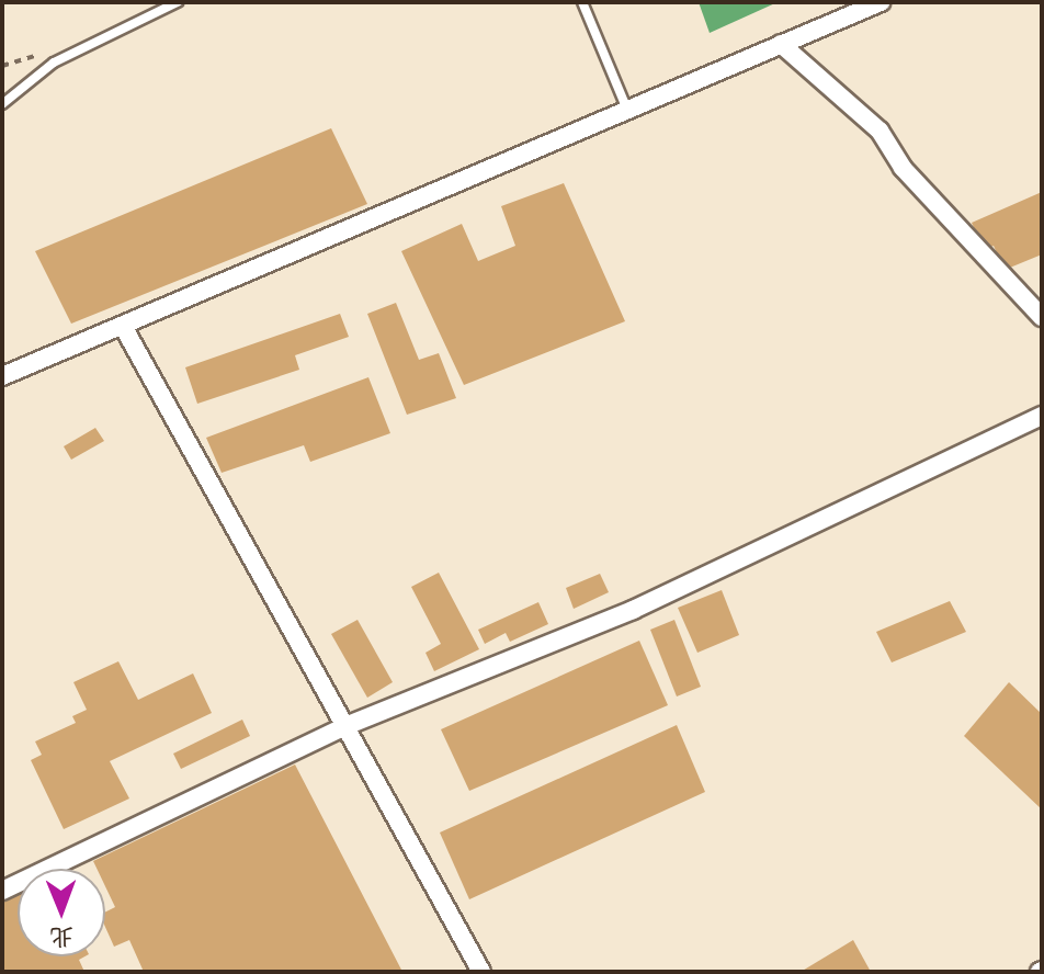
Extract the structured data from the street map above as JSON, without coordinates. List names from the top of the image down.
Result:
{
  "north": "bottom"
}
